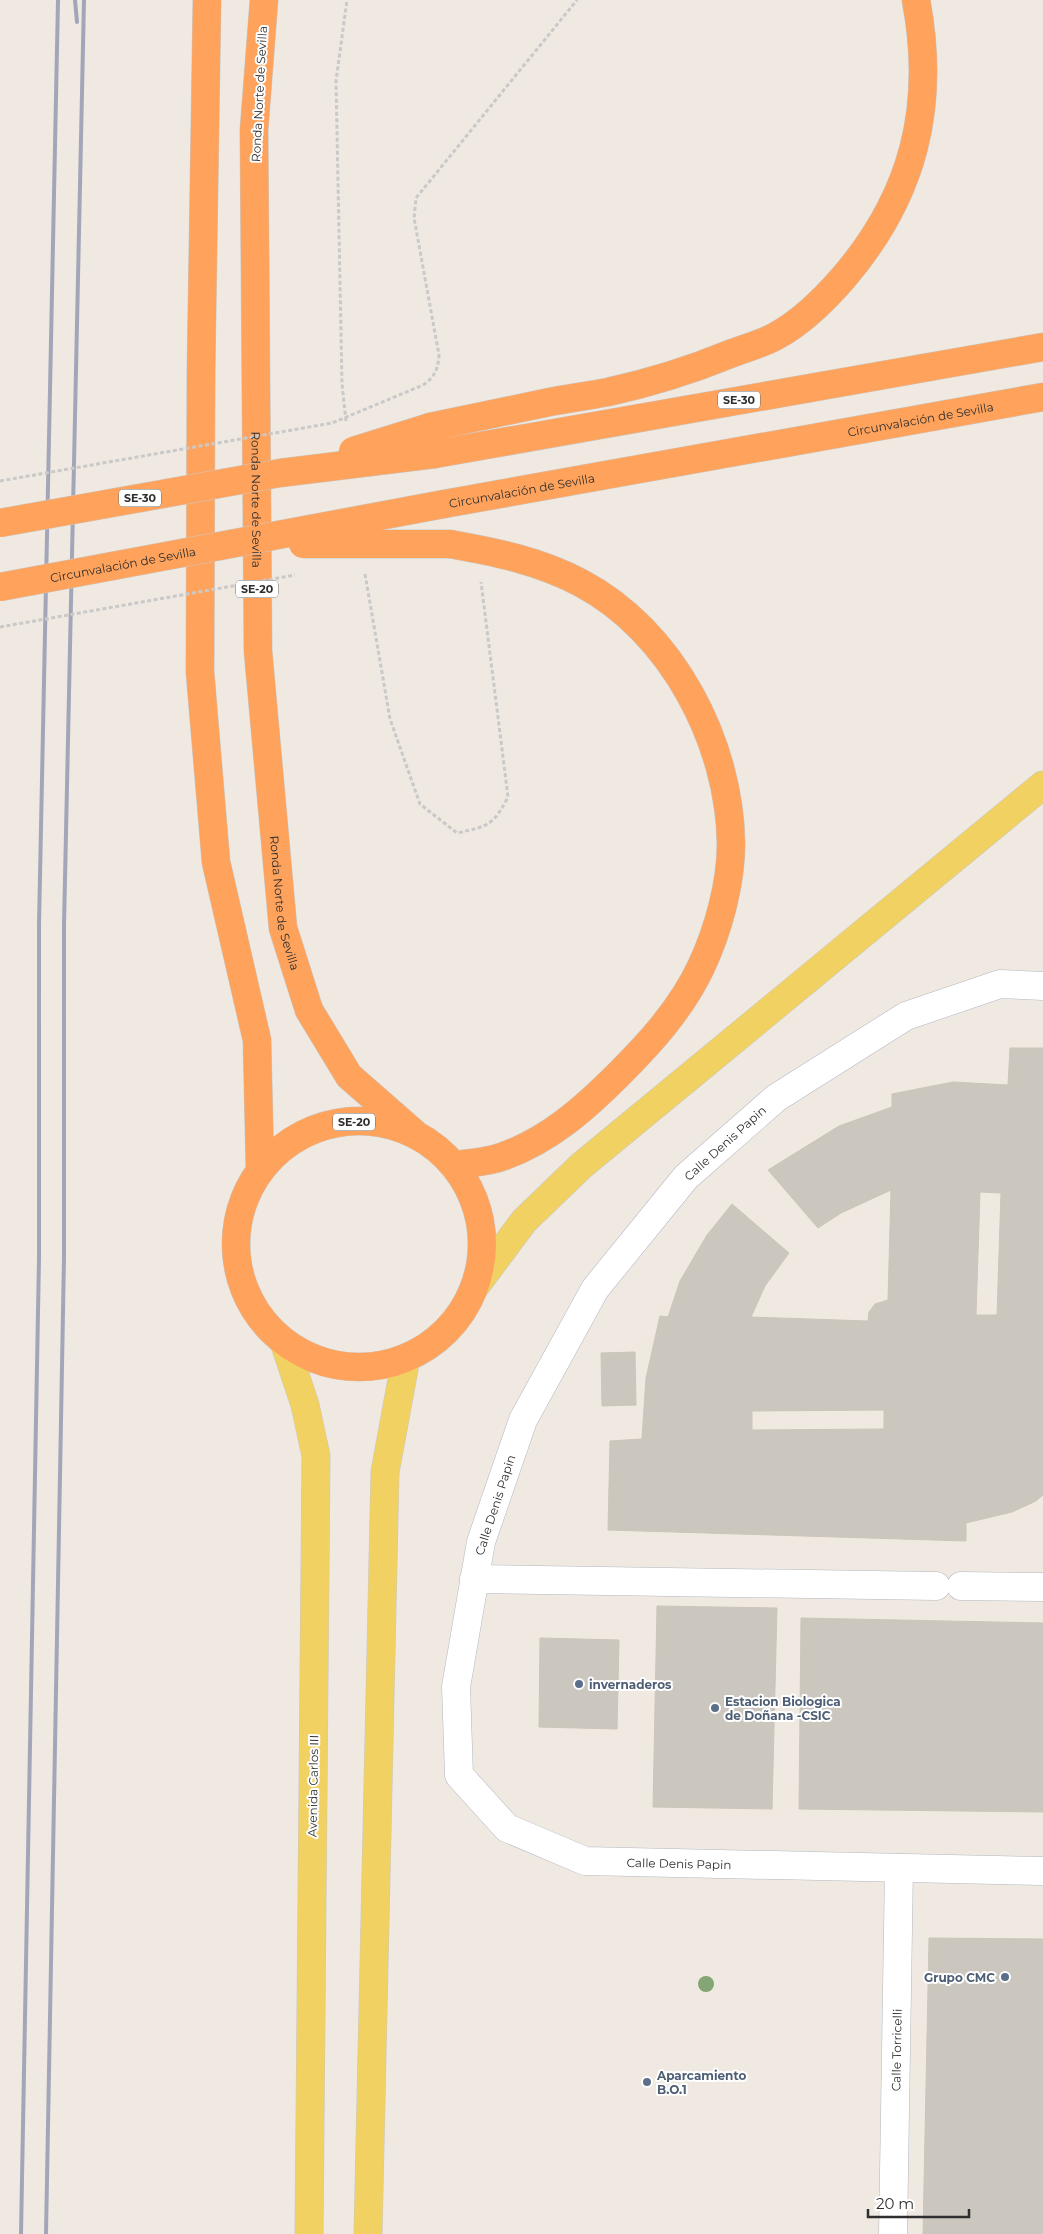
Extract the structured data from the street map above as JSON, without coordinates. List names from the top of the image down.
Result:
{
  "streets": {
    "highway": [
      "Ronda Norte de Sevilla",
      "SE-30",
      "Circunvalación de Sevilla",
      "SE-20"
    ],
    "main road": ["Avenida Carlos III"],
    "street": ["Calle Denis Papin", "Calle Torricelli"]
  },
  "crossings": [
    ["Ronda Norte de Sevilla", "Avenida Carlos III"],
    ["Calle Denis Papin", "Calle Torricelli"]
  ],
  "places": [
    "invernaderos",
    "Estacion Biologica de Doñana -CSIC",
    "Grupo CMC",
    "Aparcamiento B.O.1"
  ],
  "scale_bar": "20 m"
}
